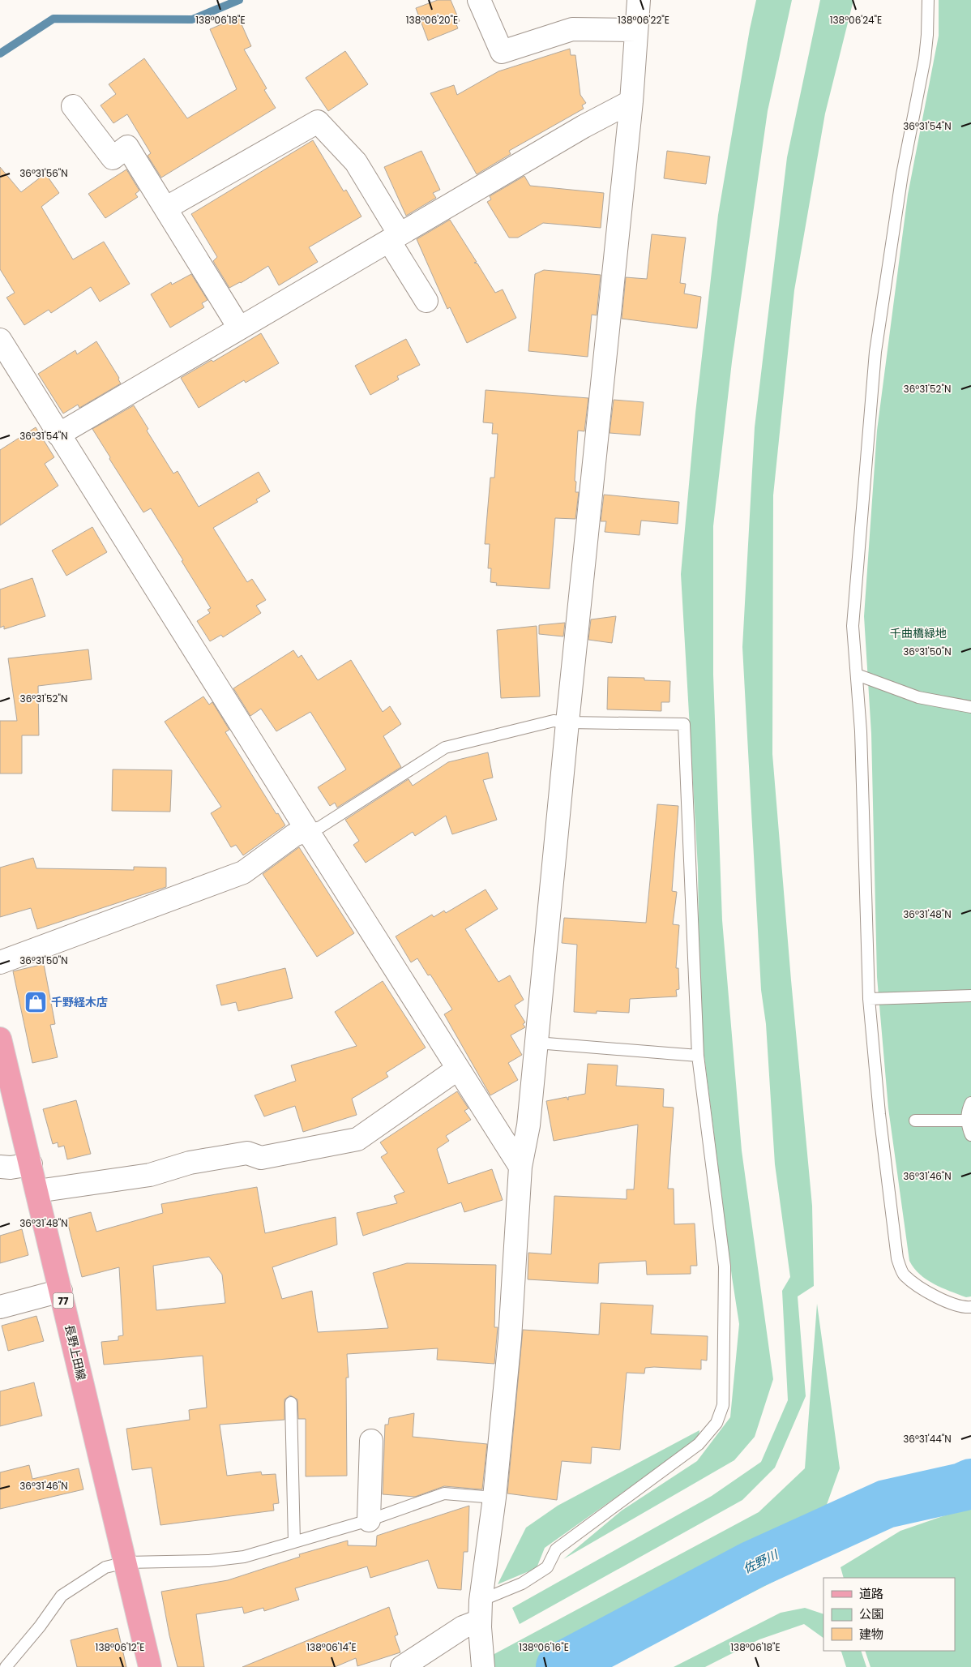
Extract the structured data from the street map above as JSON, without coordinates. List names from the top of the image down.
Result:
{
  "streets": {
    "main road": ["77", "長野上田線"]
  },
  "water": ["佐野川"],
  "parks": ["千曲橋緑地"],
  "places": {
    "shop": ["千野経木店"]
  },
  "legend": ["道路", "公園", "建物"],
  "coordinates": [
    "138°06'18\"E",
    "138°06'20\"E",
    "138°06'22\"E",
    "138°06'24\"E",
    "36°31'54\"N",
    "36°31'56\"N",
    "36°31'52\"N",
    "36°31'50\"N",
    "36°31'48\"N",
    "36°31'46\"N",
    "36°31'44\"N",
    "138°06'12\"E",
    "138°06'14\"E",
    "138°06'16\"E"
  ]
}
